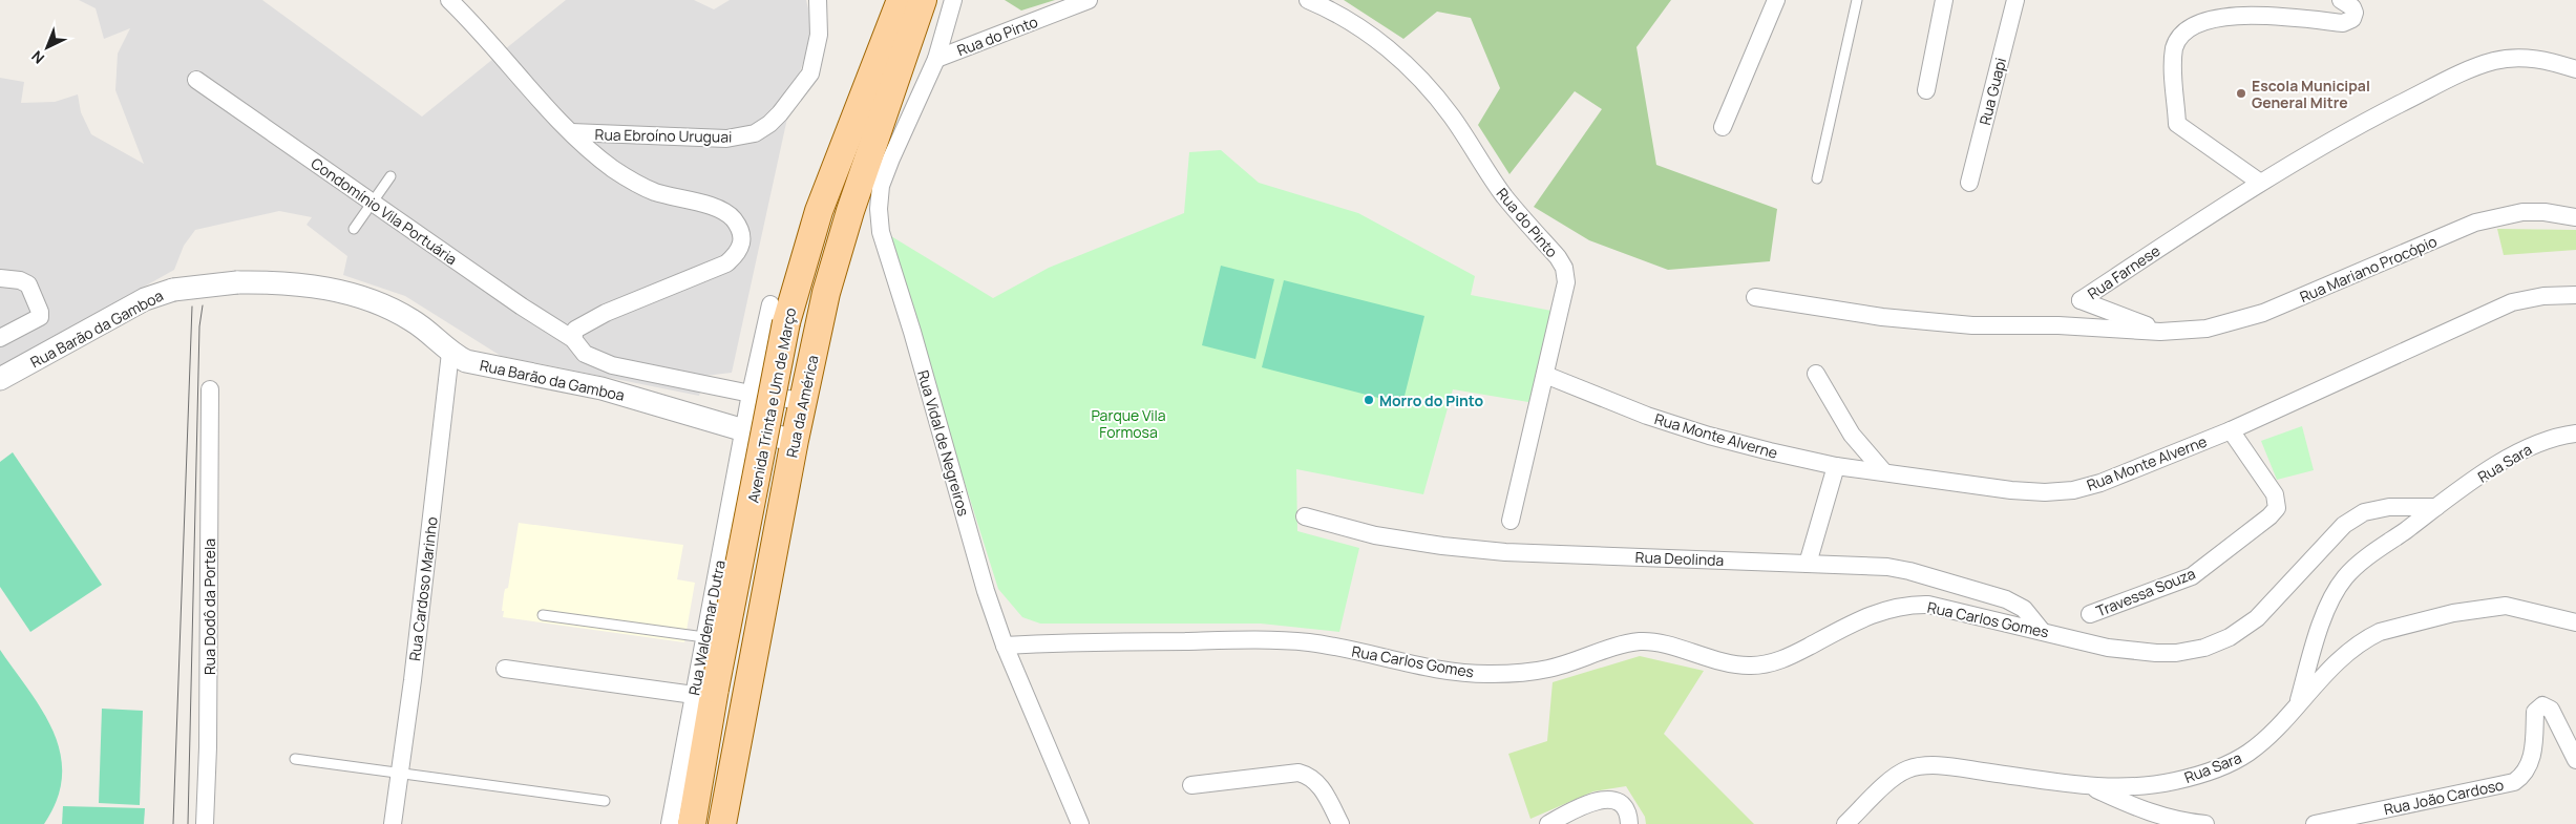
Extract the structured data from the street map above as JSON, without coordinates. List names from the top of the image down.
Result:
{
  "streets": {
    "main road": ["Avenida Trinta e Um de Março", "Rua da América"],
    "street": [
      "Rua do Pinto",
      "Rua Guapi",
      "Rua Ebroíno Uruguai",
      "Condomínio Vila Portuária",
      "Rua Mariano Procópio",
      "Rua Farnese",
      "Rua Barão da Gamboa",
      "Rua Monte Alverne",
      "Rua Vidal de Negreiros",
      "Rua Sara",
      "Rua Deolinda",
      "Rua Cardoso Marinho",
      "Travessa Souza",
      "Rua Dodô da Portela",
      "Rua Carlos Gomes",
      "Rua Waldemar Dutra",
      "Rua João Cardoso"
    ]
  },
  "crossings": [
    ["Rua do Pinto", "Rua Monte Alverne"],
    ["Rua do Pinto", "Rua Vidal de Negreiros"],
    ["Condomínio Vila Portuária", "Rua da América"],
    ["Condomínio Vila Portuária", "Rua Waldemar Dutra"],
    ["Rua Mariano Procópio", "Rua Farnese"],
    ["Rua Barão da Gamboa", "Rua da América"],
    ["Rua Barão da Gamboa", "Rua Cardoso Marinho"],
    ["Rua Barão da Gamboa", "Rua Waldemar Dutra"],
    ["Avenida Trinta e Um de Março", "Rua Waldemar Dutra"],
    ["Rua Monte Alverne", "Travessa Souza"],
    ["Rua Vidal de Negreiros", "Rua Carlos Gomes"],
    ["Rua Sara", "Rua Carlos Gomes"],
    ["Rua Deolinda", "Rua Carlos Gomes"]
  ],
  "parks": ["Parque Vila Formosa"],
  "places": ["Escola Municipal General Mitre", "Morro do Pinto"],
  "north": "bottom left"
}
